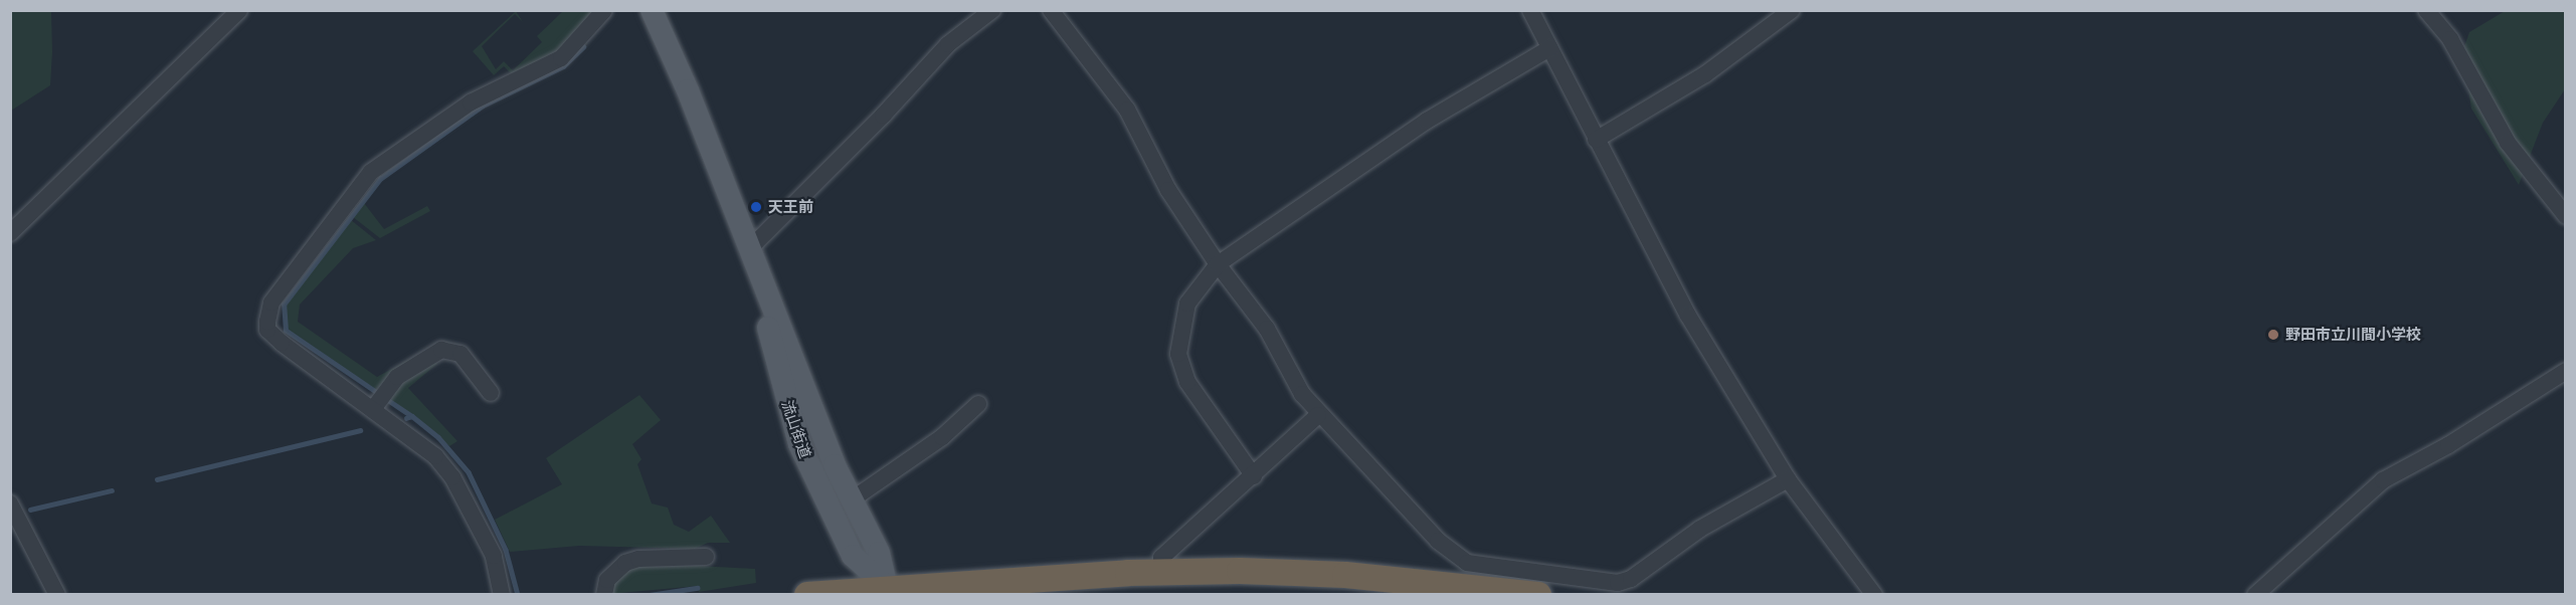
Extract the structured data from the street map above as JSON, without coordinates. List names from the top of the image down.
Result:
{
  "streets": {
    "main road": ["流山街道"]
  },
  "places": ["天王前", "野田市立川間小学校"]
}
